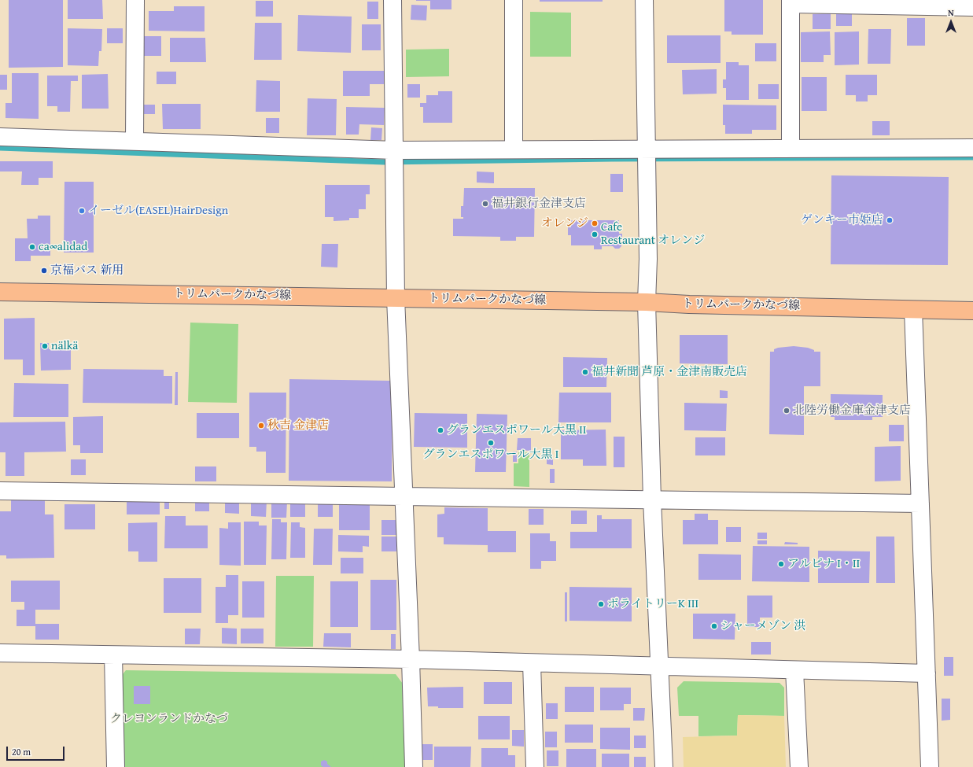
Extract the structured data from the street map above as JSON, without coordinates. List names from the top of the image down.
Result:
{
  "streets": {
    "main road": ["トリムパークかなづ線"]
  },
  "parks": ["クレヨンランドかなづ"],
  "places": [
    "福井銀行金津支店",
    "イーゼル(EASEL)HairDesign",
    "ゲンキー市姫店",
    "オレンジ",
    "Cafe Restaurant オレンジ",
    "ca∞alidad",
    "京福バス 新用",
    "nälkä",
    "福井新聞 芦原・金津南販売店",
    "北陸労働金庫金津支店",
    "秋吉 金津店",
    "グランエスポワール大黒 Ⅱ",
    "グランエスポワール大黒 Ⅰ",
    "アルピナ Ⅰ・Ⅱ",
    "ポライトリーK Ⅲ",
    "シャーメゾン 洪"
  ],
  "scale_bar": "20 m",
  "north": "top"
}
